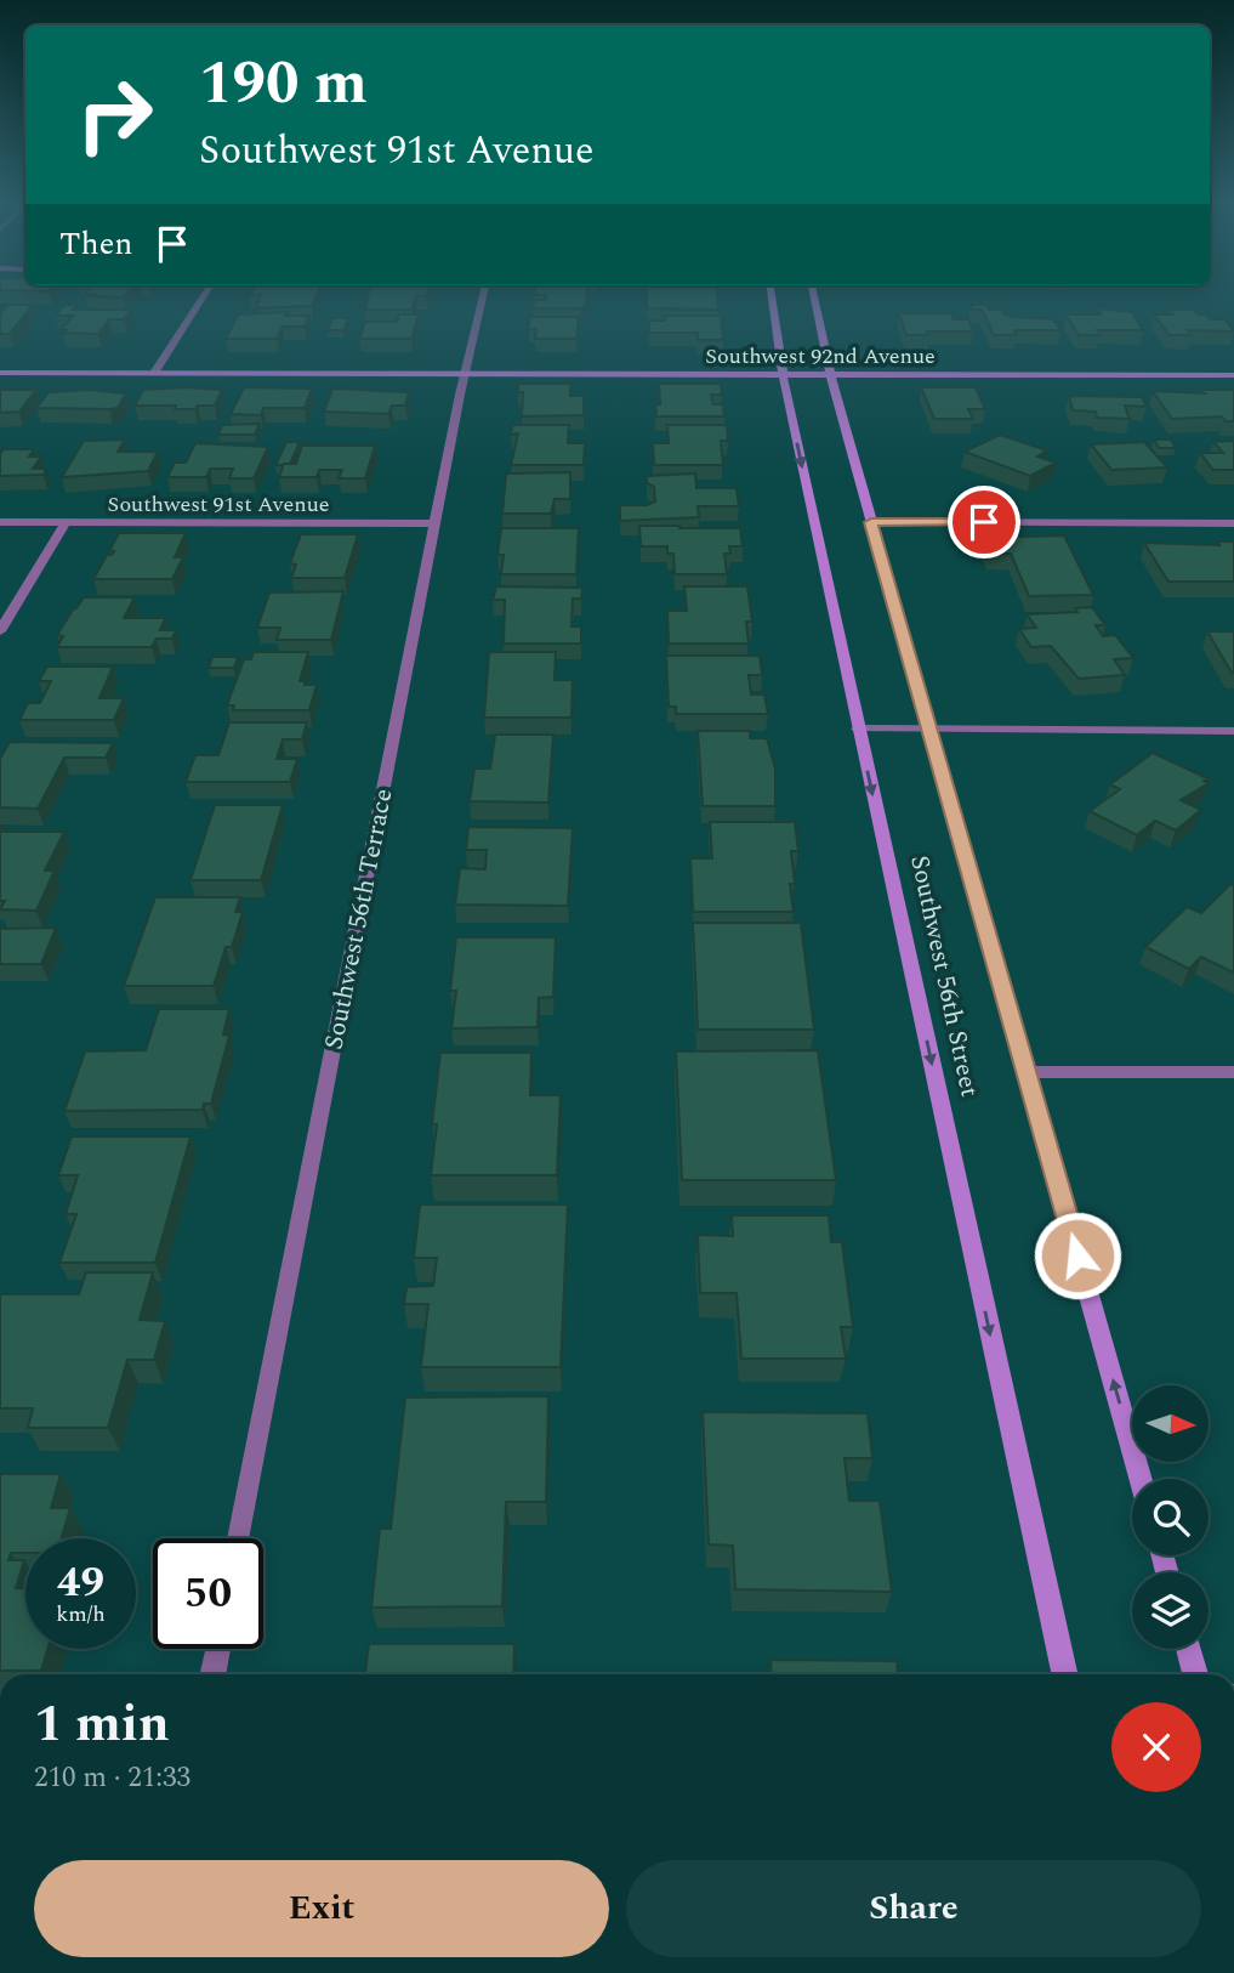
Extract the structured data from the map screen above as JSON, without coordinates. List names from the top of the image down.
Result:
{
  "streets": {
    "main road": ["Southwest 92nd Avenue", "Southwest 56th Street"],
    "street": ["Southwest 91st Avenue", "Southwest 56th Terrace"]
  },
  "crossings": [
    ["Southwest 92nd Avenue", "Southwest 56th Terrace"],
    ["Southwest 92nd Avenue", "Southwest 56th Street"],
    ["Southwest 91st Avenue", "Southwest 56th Terrace"]
  ],
  "north": "right",
  "page": {
    "turn": ["190 m", "Southwest 91st Avenue"],
    "then": "Then",
    "speed": "49 km/h",
    "limit": "50",
    "heading": ["1 min", "210 m · 21:33"],
    "buttons": ["Exit", "Share"]
  }
}
